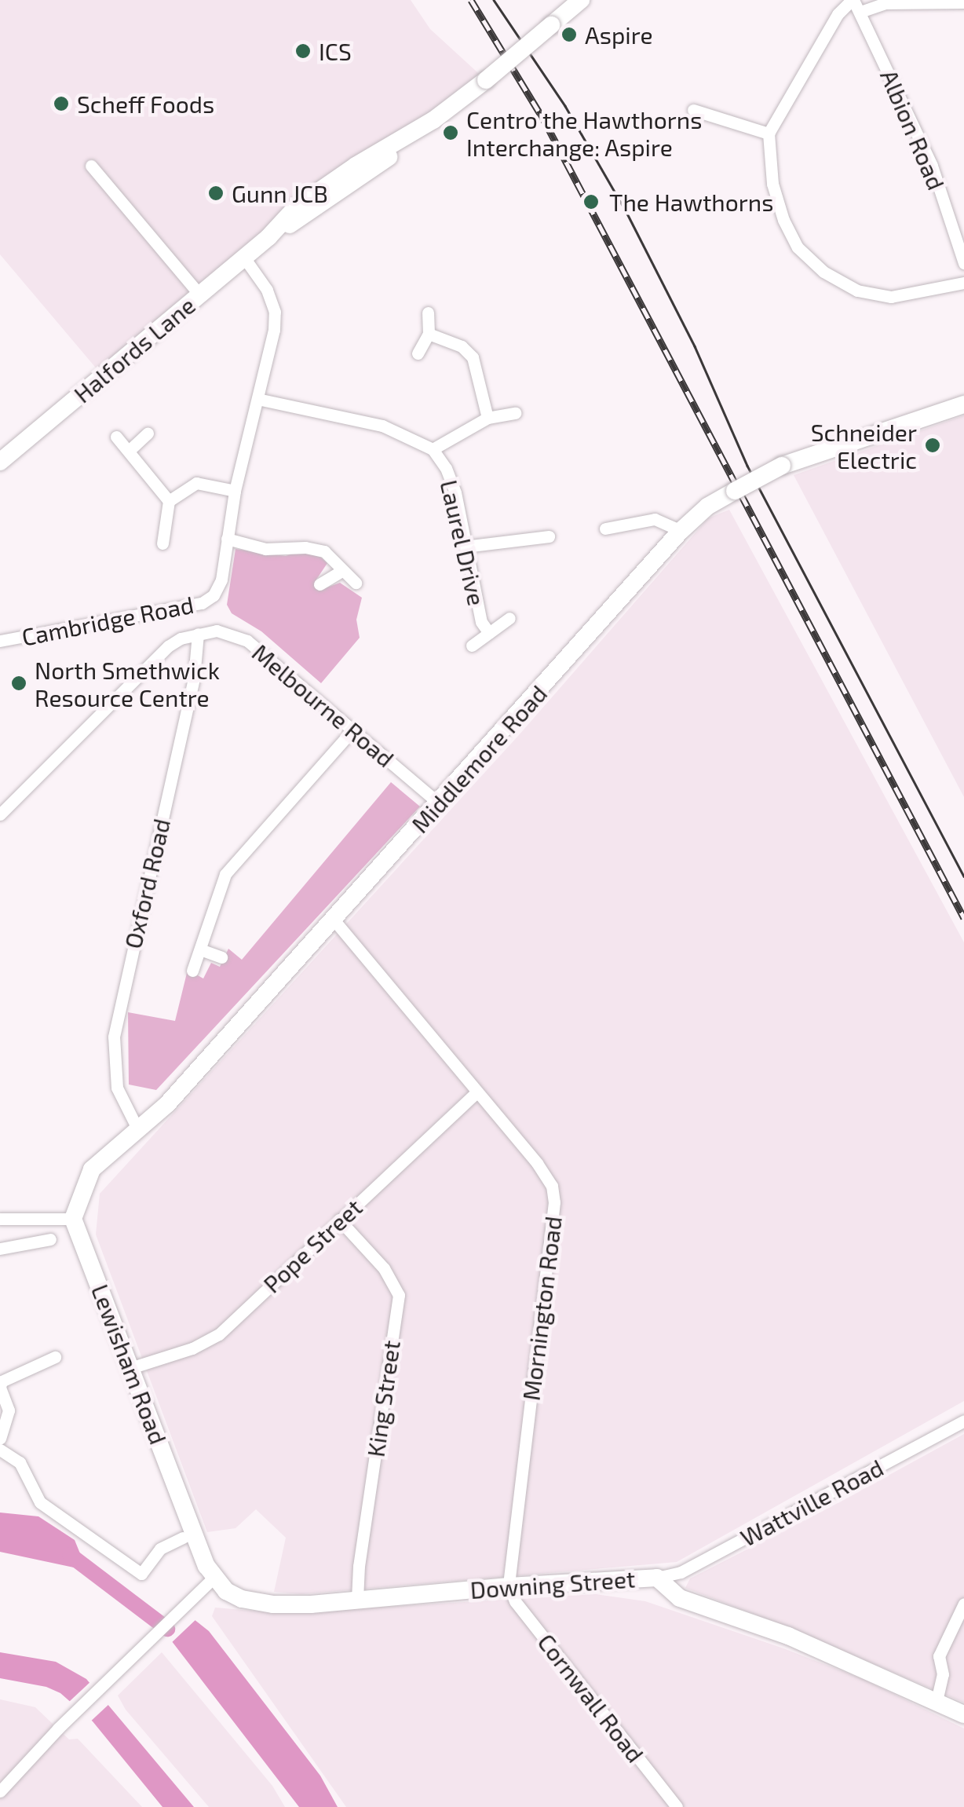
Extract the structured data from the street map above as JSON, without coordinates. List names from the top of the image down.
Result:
{
  "streets": {
    "street": [
      "Albion Road",
      "Halfords Lane",
      "Laurel Drive",
      "Cambridge Road",
      "Melbourne Road",
      "Middlemore Road",
      "Oxford Road",
      "Pope Street",
      "Mornington Road",
      "Lewisham Road",
      "King Street",
      "Wattville Road",
      "Downing Street",
      "Cornwall Road"
    ]
  },
  "crossings": [
    ["Melbourne Road", "Middlemore Road"],
    ["Melbourne Road", "Oxford Road"],
    ["Middlemore Road", "Oxford Road"],
    ["Middlemore Road", "Mornington Road"],
    ["Middlemore Road", "Lewisham Road"],
    ["Pope Street", "Mornington Road"],
    ["Pope Street", "Lewisham Road"],
    ["Pope Street", "King Street"],
    ["Mornington Road", "Downing Street"],
    ["Mornington Road", "Cornwall Road"],
    ["Lewisham Road", "Downing Street"],
    ["King Street", "Downing Street"],
    ["Wattville Road", "Downing Street"],
    ["Downing Street", "Cornwall Road"]
  ],
  "places": [
    "Aspire",
    "ICS",
    "Scheff Foods",
    "Centro the Hawthorns Interchange: Aspire",
    "Gunn JCB",
    "The Hawthorns",
    "Schneider Electric",
    "North Smethwick Resource Centre"
  ]
}
